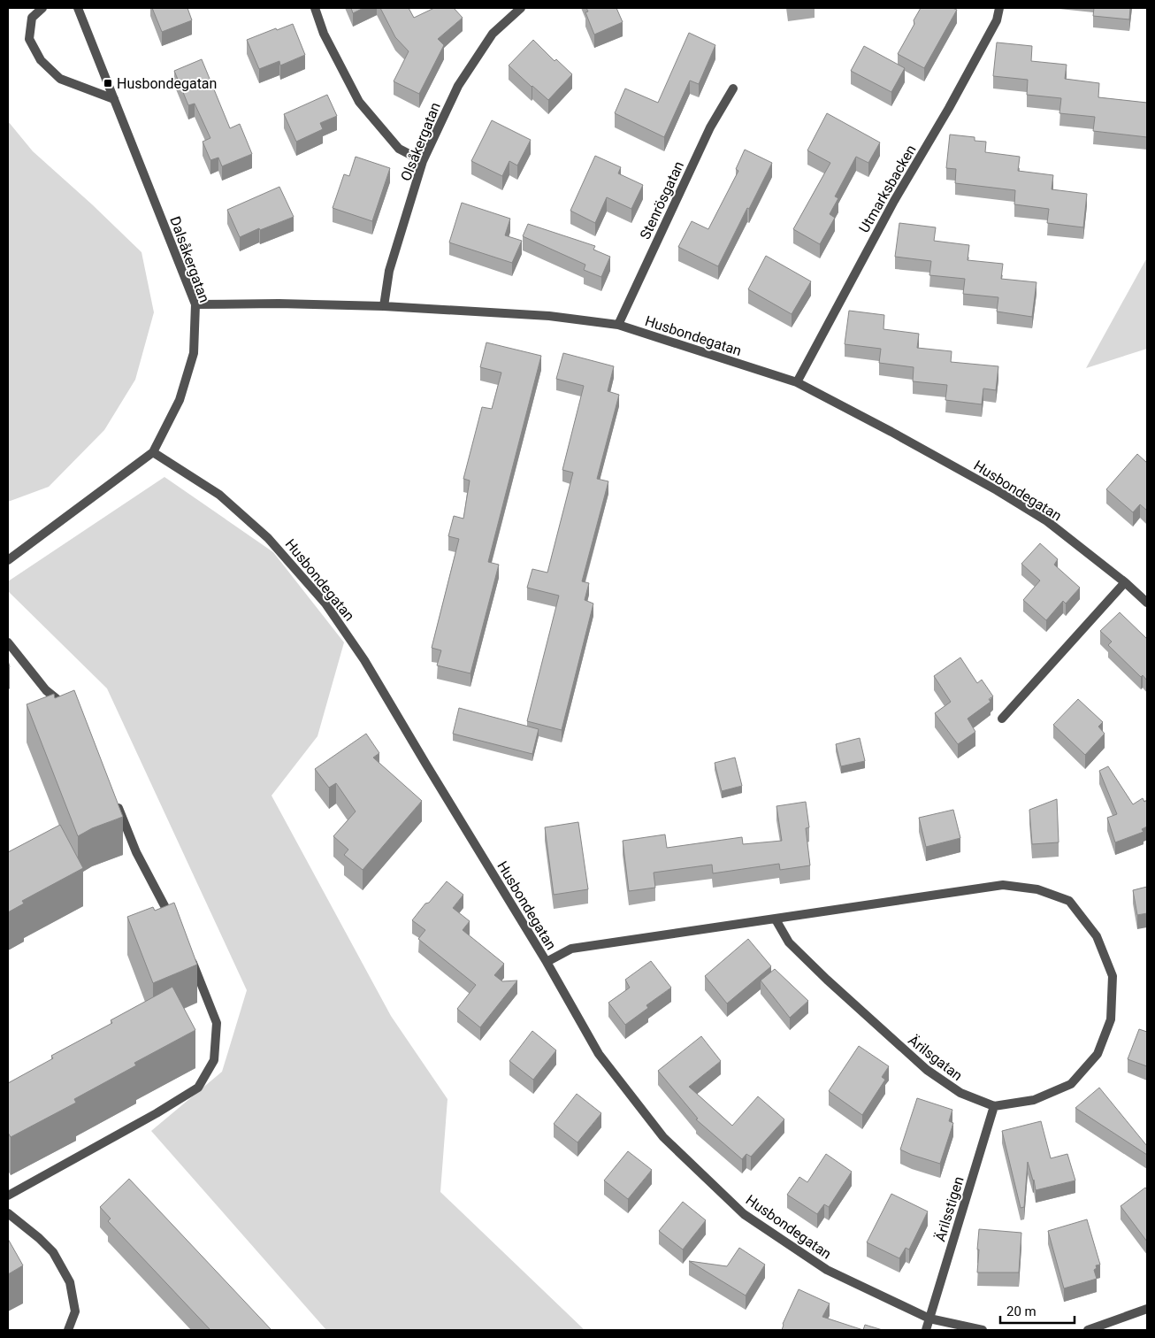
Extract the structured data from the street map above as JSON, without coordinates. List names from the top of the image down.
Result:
{
  "streets": {
    "street": [
      "Olsåkergatan",
      "Utmarksbacken",
      "Stenrösgatan",
      "Dalsåkergatan",
      "Husbondegatan",
      "Ärilsgatan",
      "Ärilsstigen"
    ]
  },
  "crossings": [
    ["Olsåkergatan", "Husbondegatan"],
    ["Utmarksbacken", "Husbondegatan"],
    ["Stenrösgatan", "Husbondegatan"],
    ["Dalsåkergatan", "Husbondegatan"],
    ["Husbondegatan", "Ärilsstigen"],
    ["Ärilsgatan", "Ärilsstigen"]
  ],
  "places": {
    "transit": ["Husbondegatan"]
  },
  "scale_bar": "20 m"
}
